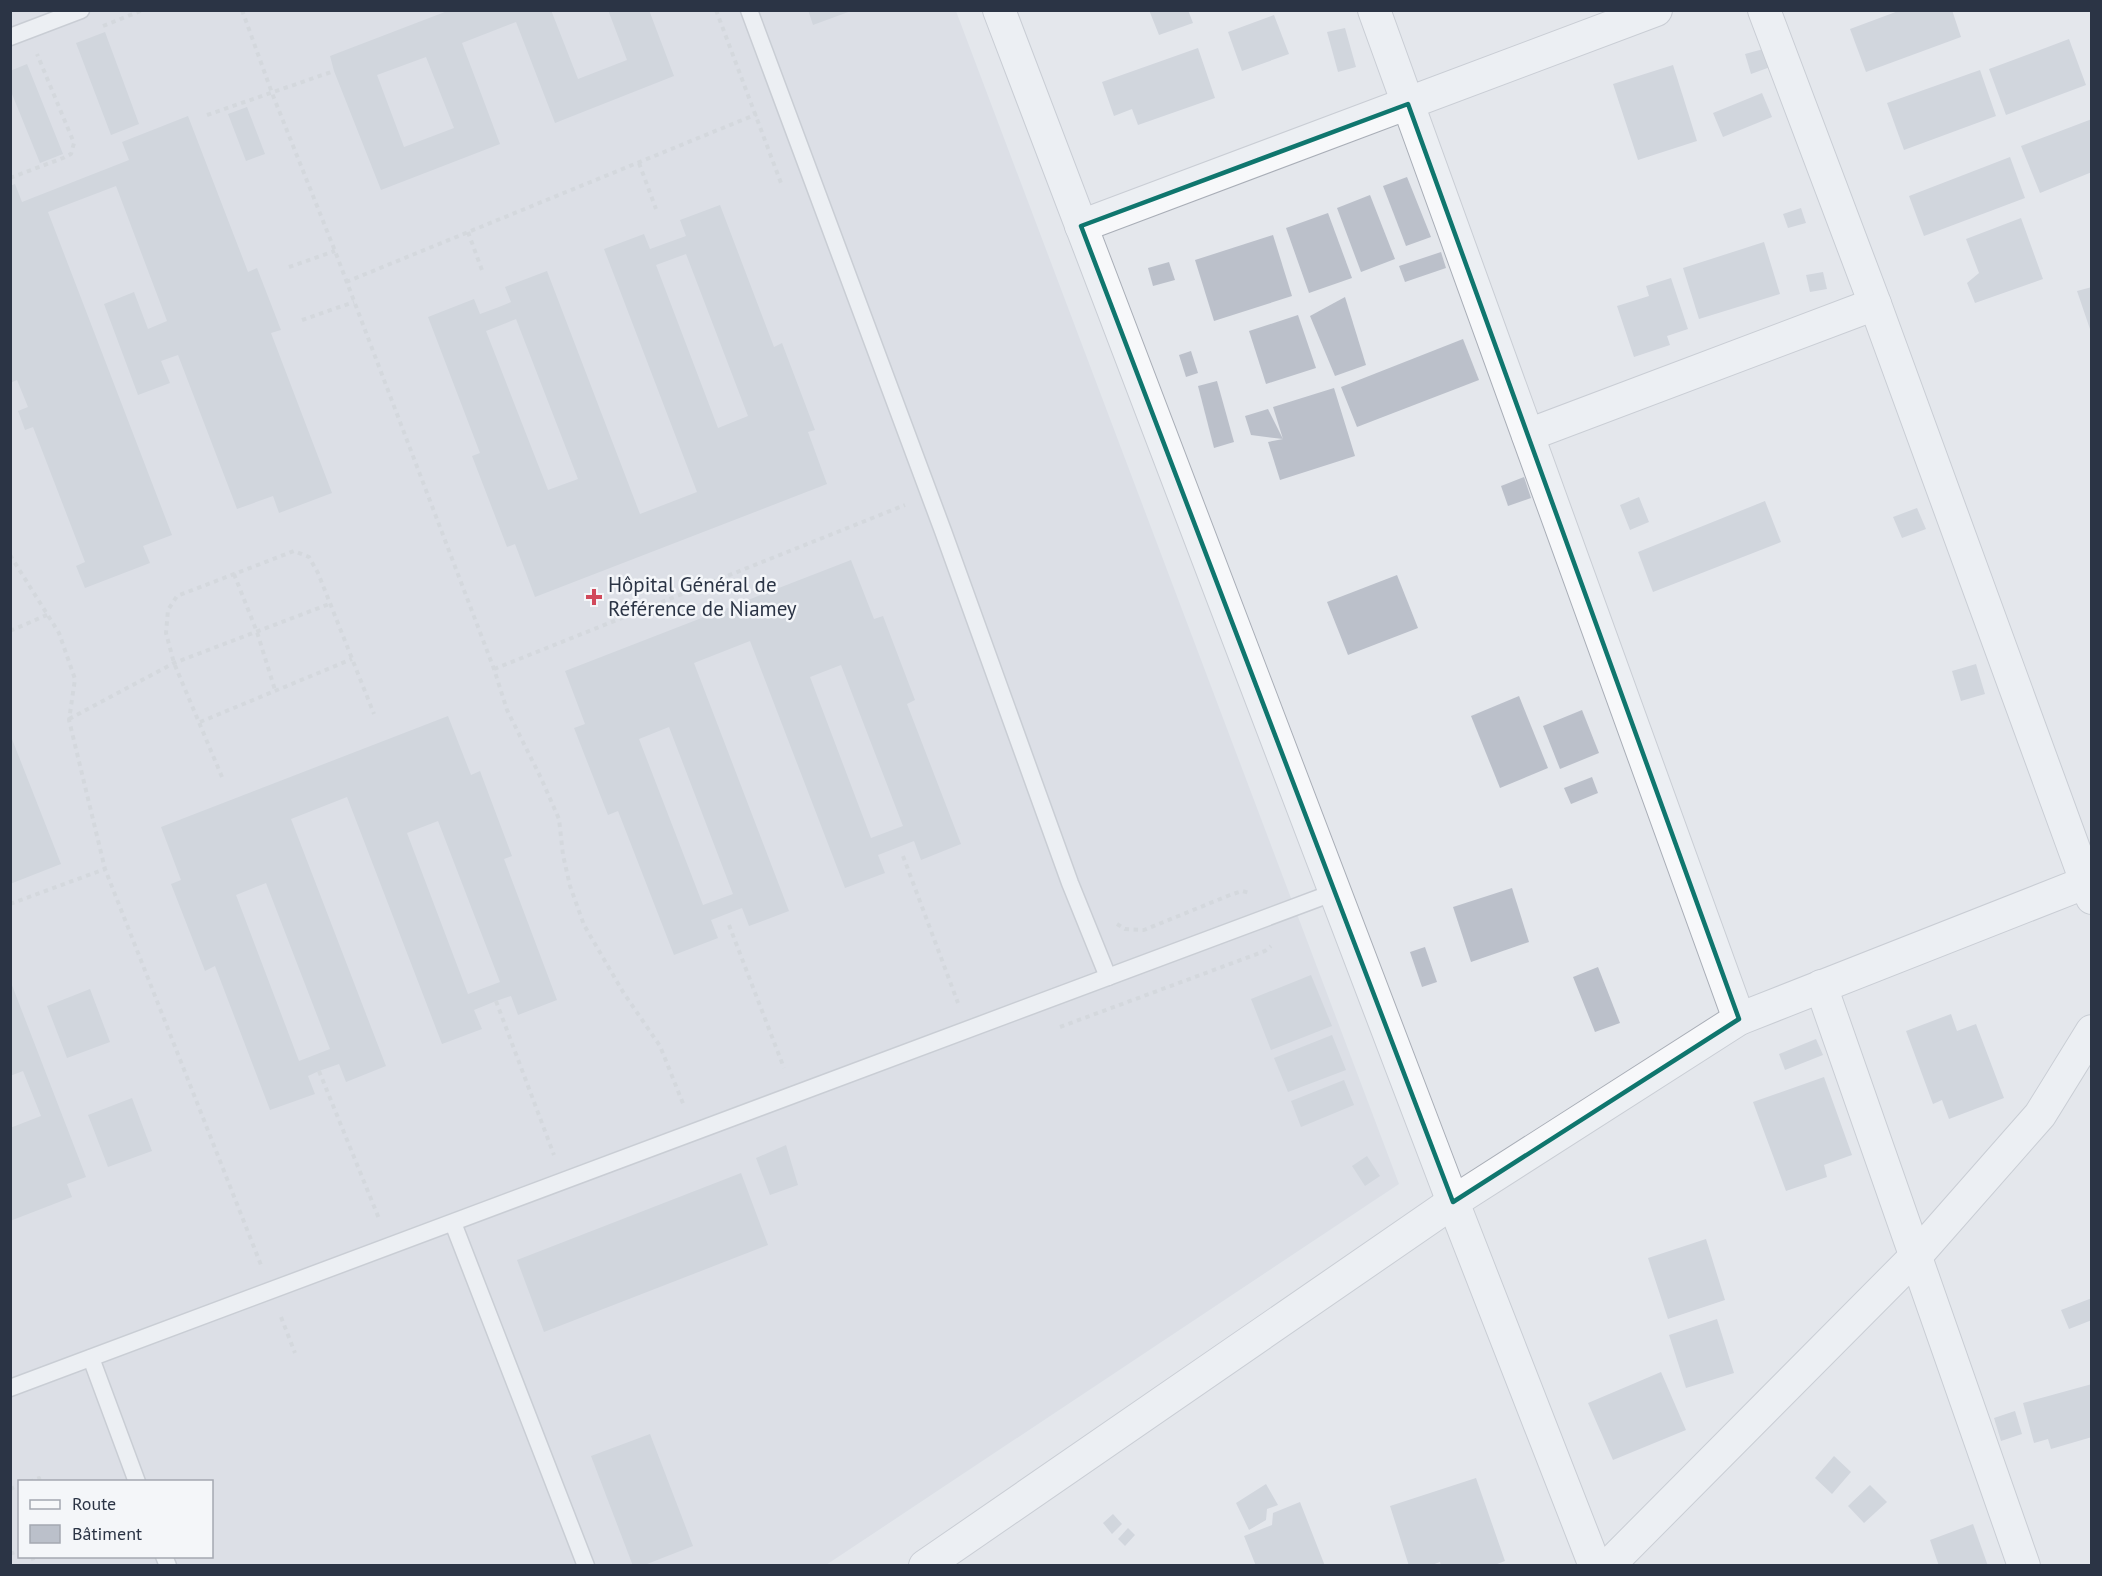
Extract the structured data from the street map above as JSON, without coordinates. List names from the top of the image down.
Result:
{
  "places": {
    "health": ["Hôpital Général de Référence de Niamey"]
  },
  "legend": ["Route", "Bâtiment"]
}
